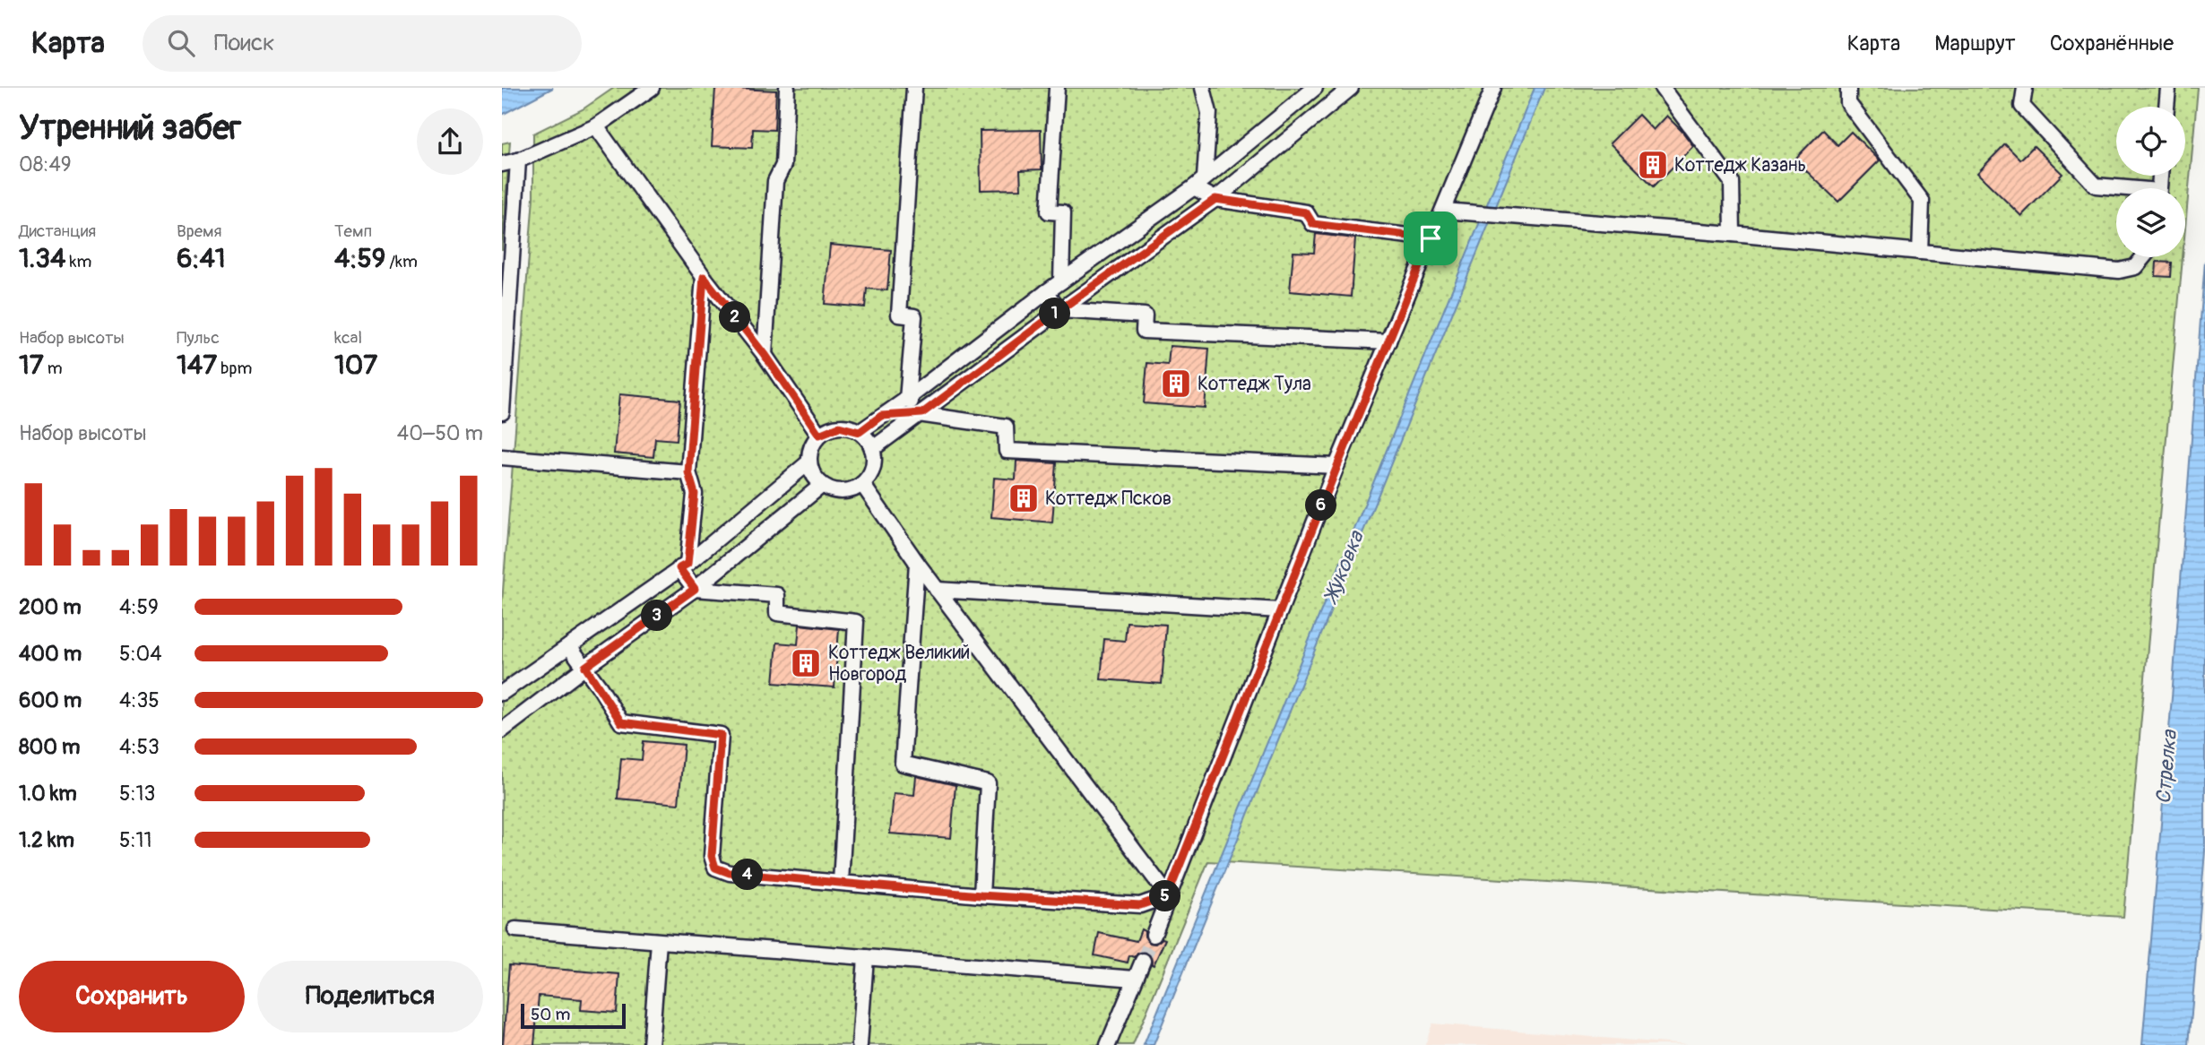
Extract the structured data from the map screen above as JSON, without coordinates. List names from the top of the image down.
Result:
{
  "water": ["Жуковка", "Стрелка"],
  "places": {
    "building": [
      "Коттедж Казань",
      "Коттедж Тула",
      "Коттедж Псков",
      "Коттедж Великий Новгород"
    ]
  },
  "scale_bar": "50 m",
  "page": {
    "header": "Карта",
    "search": "Поиск",
    "nav": ["Карта", "Маршрут", "Сохранённые"],
    "heading": ["Утренний забег", "08:49"],
    "stats": [
      ["Дистанция", "1.34 km"],
      ["Время", "6:41"],
      ["Темп", "4:59 /km"],
      ["Набор высоты", "17 m"],
      ["Пульс", "147 bpm"],
      ["kcal", "107"]
    ],
    "pins": [
      "1",
      "2",
      "6",
      "3",
      "4",
      "5"
    ],
    "chart": ["Набор высоты", "40–50 m"],
    "list": [
      {
        "name": "200 m",
        "note": "4:59"
      },
      {
        "name": "400 m",
        "note": "5:04"
      },
      {
        "name": "600 m",
        "note": "4:35"
      },
      {
        "name": "800 m",
        "note": "4:53"
      },
      {
        "name": "1.0 km",
        "note": "5:13"
      },
      {
        "name": "1.2 km",
        "note": "5:11"
      }
    ],
    "buttons": ["Сохранить", "Поделиться"],
    "scale": "50 m"
  }
}
